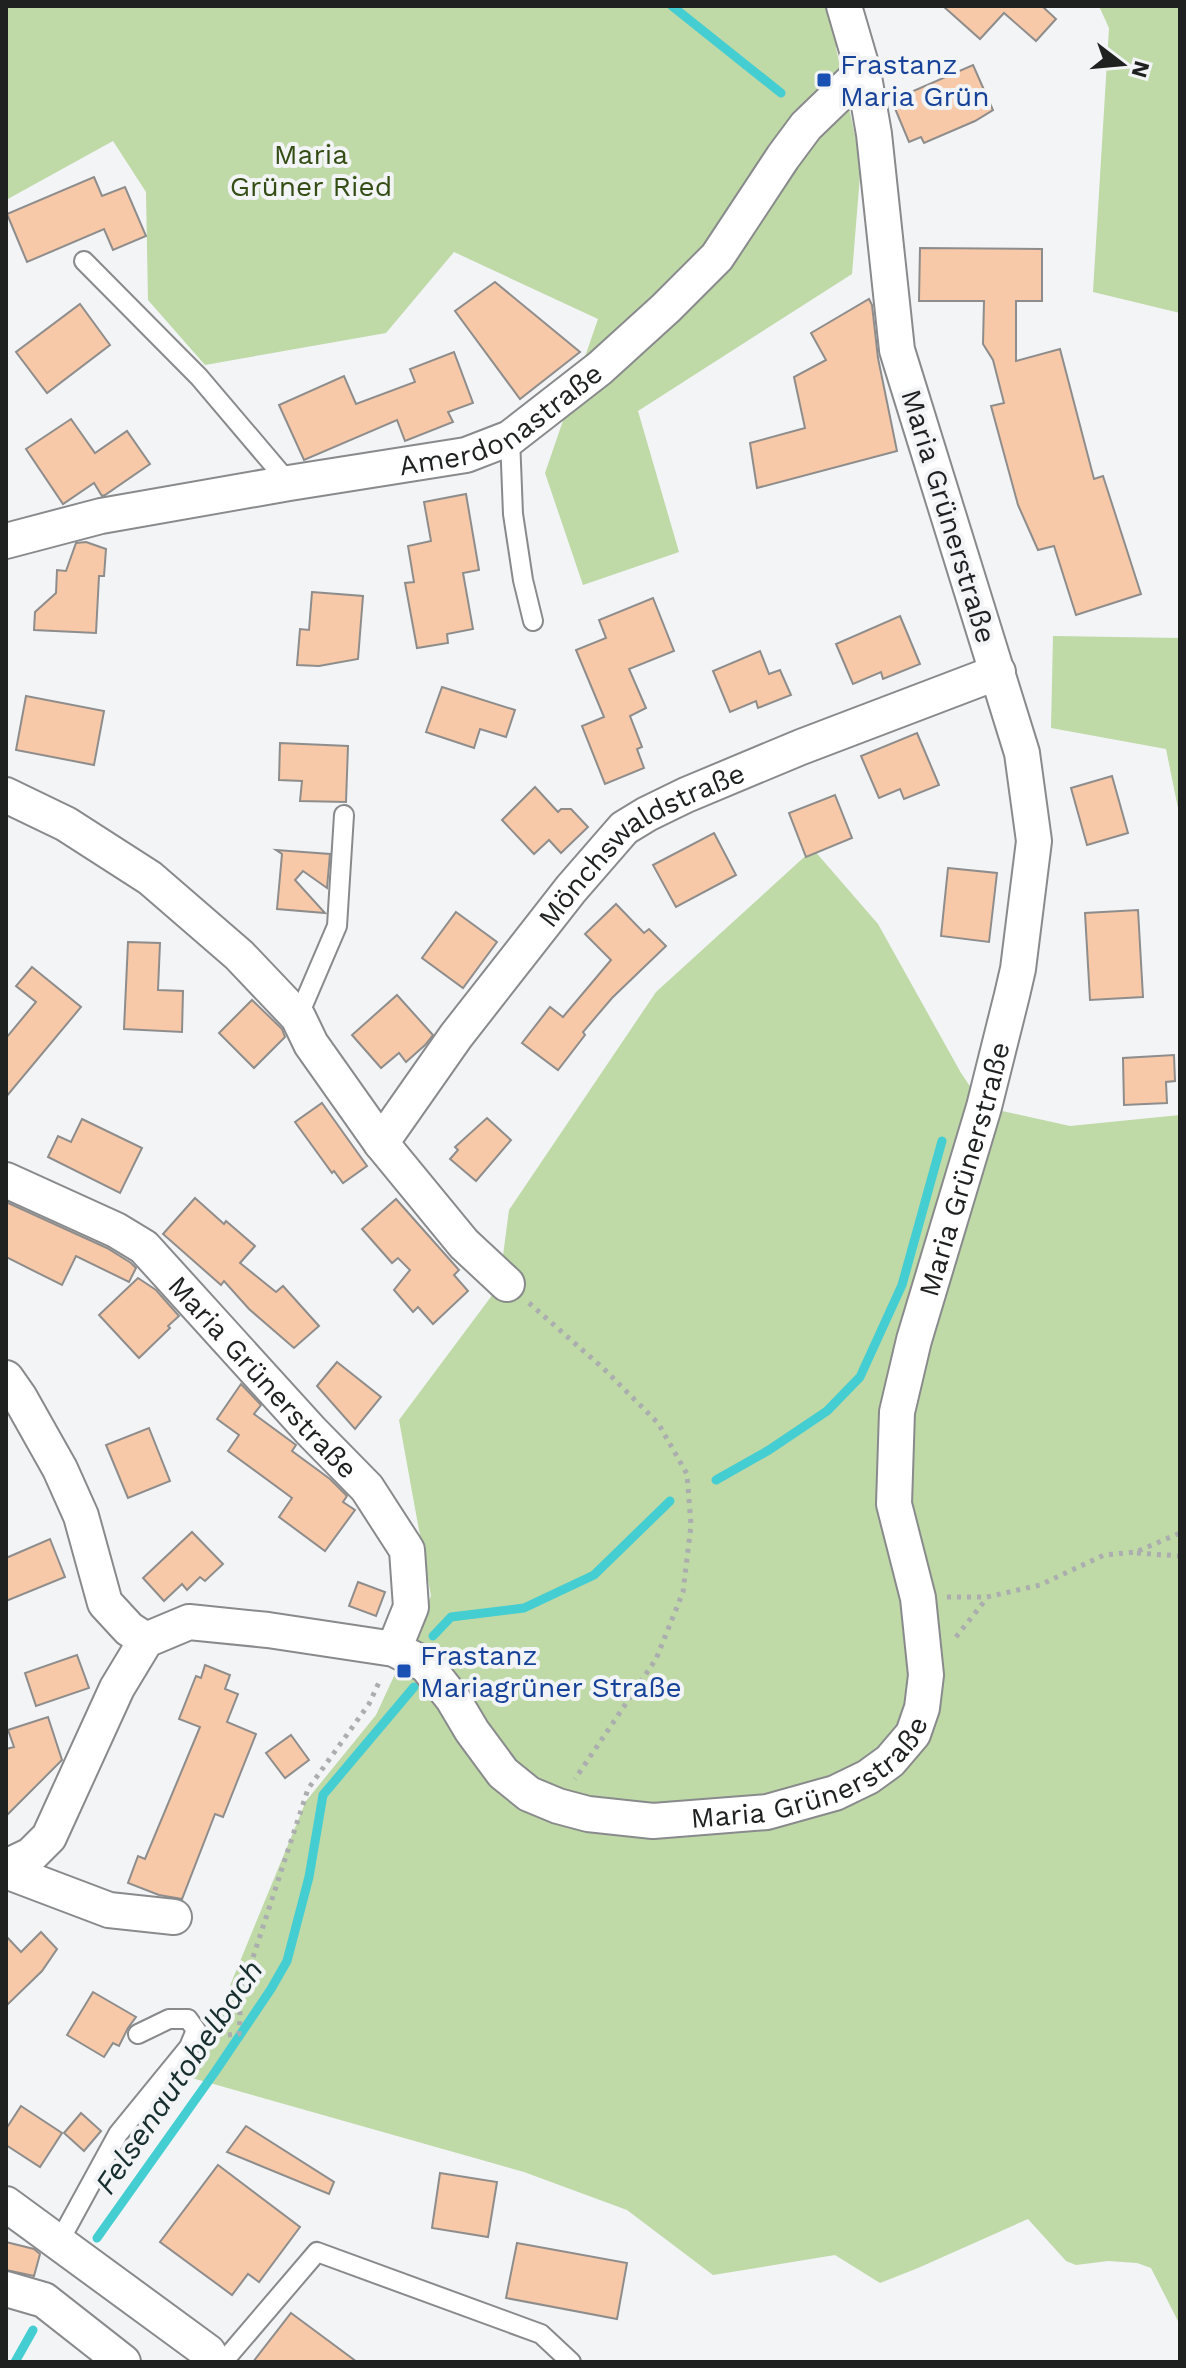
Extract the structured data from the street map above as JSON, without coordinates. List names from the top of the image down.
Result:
{
  "streets": {
    "street": ["Amerdonastraße", "Maria Grünerstraße", "Mönchswaldstraße"]
  },
  "crossings": [
    ["Amerdonastraße", "Maria Grünerstraße"],
    ["Maria Grünerstraße", "Mönchswaldstraße"]
  ],
  "water": ["Felsenautobelbach"],
  "parks": ["Maria Grüner Ried"],
  "places": {
    "transit": ["Frastanz Maria Grün", "Frastanz Mariagrüner Straße"]
  },
  "north": "right"
}
